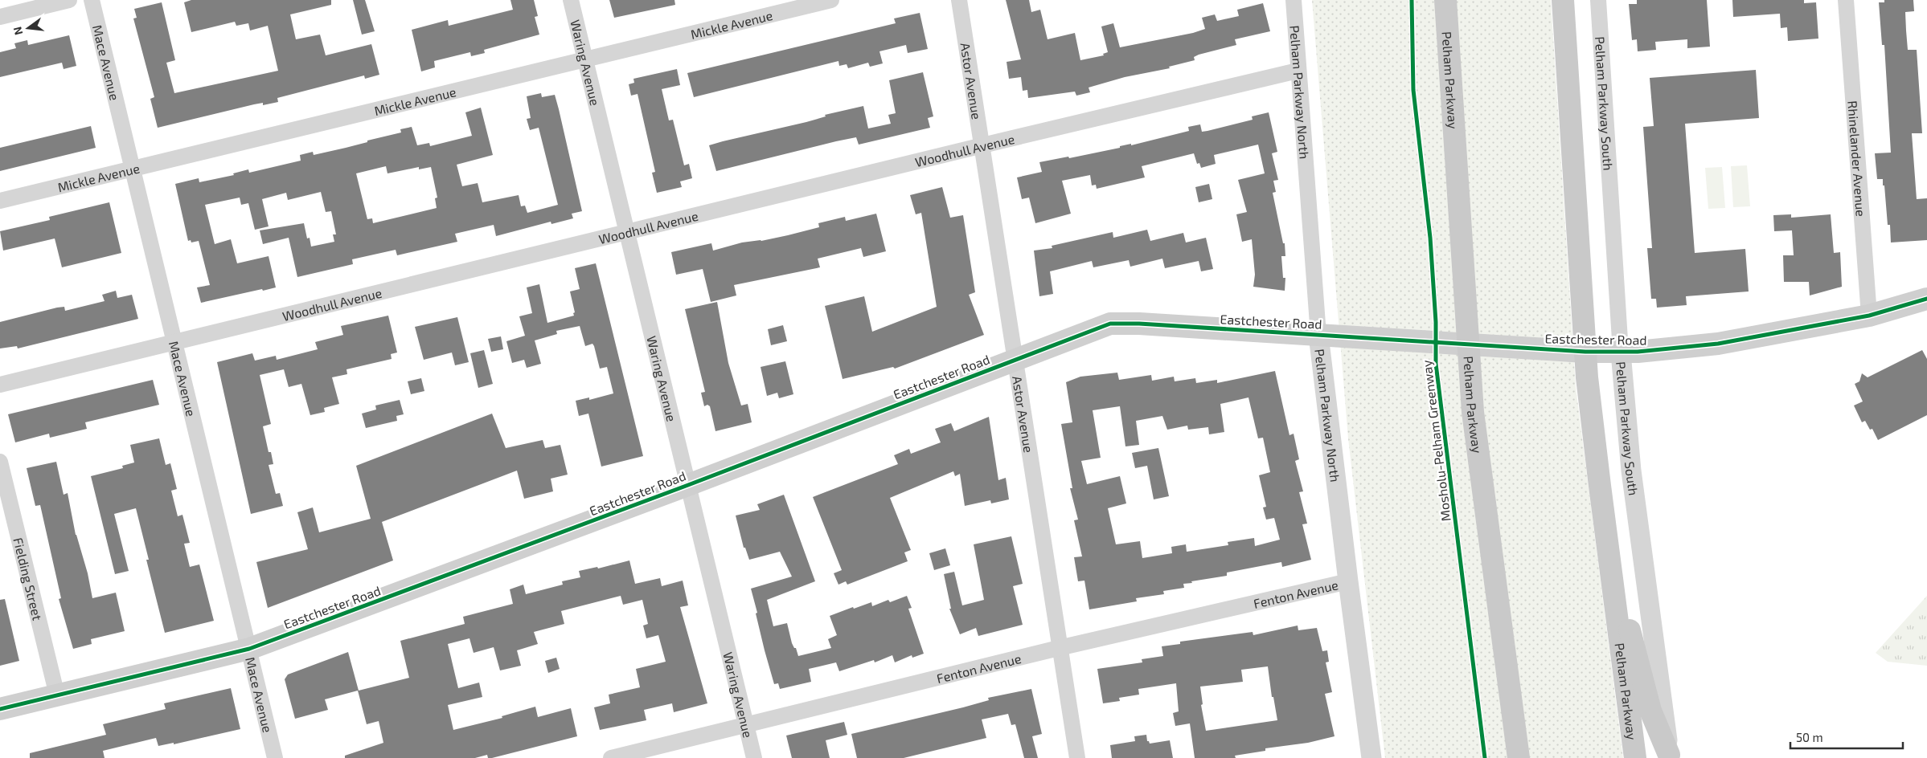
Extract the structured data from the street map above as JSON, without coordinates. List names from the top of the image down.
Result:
{
  "streets": {
    "main road": ["Pelham Parkway", "Eastchester Road"],
    "street": [
      "Mickle Avenue",
      "Mace Avenue",
      "Waring Avenue",
      "Astor Avenue",
      "Pelham Parkway North",
      "Pelham Parkway South",
      "Woodhull Avenue",
      "Rhinelander Avenue",
      "Fielding Street",
      "Fenton Avenue"
    ],
    "cycle path": ["Mosholu-Pelham Greenway"]
  },
  "crossings": [
    ["Mickle Avenue", "Mace Avenue"],
    ["Mickle Avenue", "Waring Avenue"],
    ["Mace Avenue", "Woodhull Avenue"],
    ["Mace Avenue", "Eastchester Road"],
    ["Waring Avenue", "Woodhull Avenue"],
    ["Waring Avenue", "Eastchester Road"],
    ["Waring Avenue", "Fenton Avenue"],
    ["Pelham Parkway", "Eastchester Road"],
    ["Astor Avenue", "Woodhull Avenue"],
    ["Astor Avenue", "Eastchester Road"],
    ["Astor Avenue", "Fenton Avenue"],
    ["Pelham Parkway North", "Woodhull Avenue"],
    ["Pelham Parkway North", "Eastchester Road"],
    ["Pelham Parkway North", "Fenton Avenue"],
    ["Pelham Parkway South", "Eastchester Road"],
    ["Rhinelander Avenue", "Eastchester Road"],
    ["Eastchester Road", "Fielding Street"]
  ],
  "scale_bar": "50 m",
  "north": "left"
}
